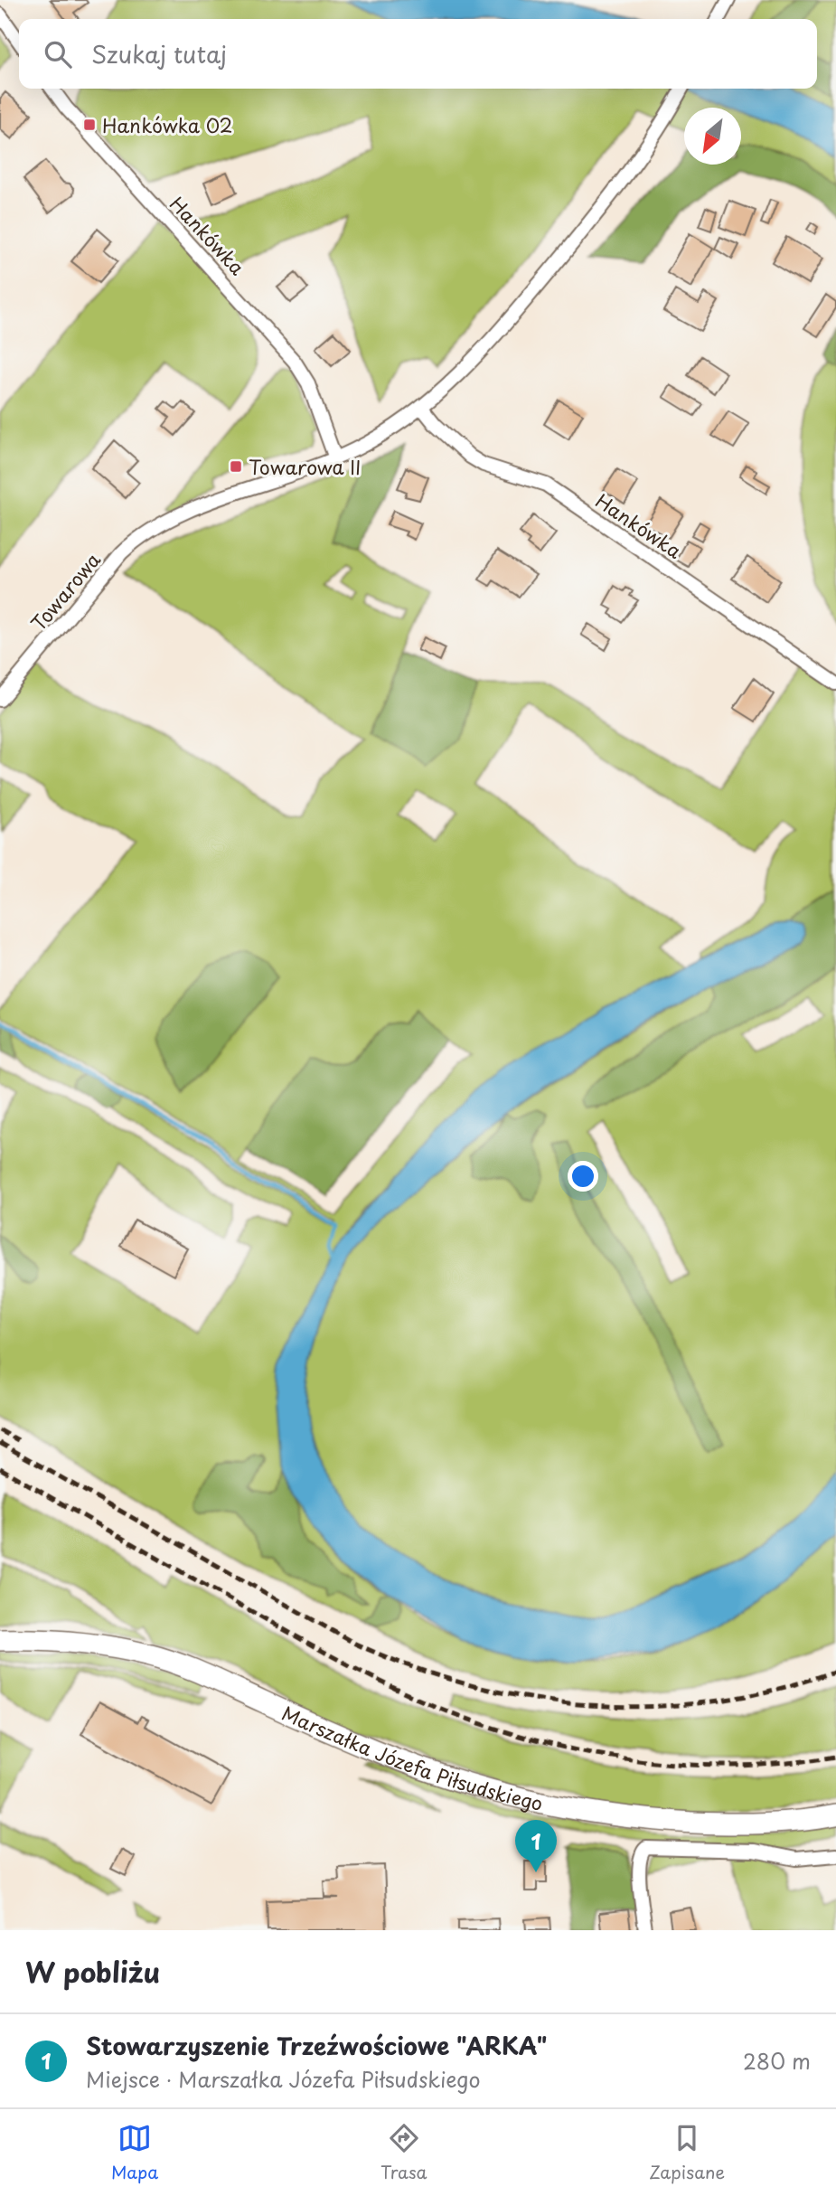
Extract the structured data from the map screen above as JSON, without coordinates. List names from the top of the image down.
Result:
{
  "streets": {
    "main road": ["Marszałka Józefa Piłsudskiego"],
    "street": ["Hankówka", "Towarowa"]
  },
  "crossings": [
    ["Hankówka", "Towarowa"]
  ],
  "places": {
    "transit": ["Hankówka 02", "Towarowa II"]
  },
  "north": "bottom left",
  "page": {
    "search": "Szukaj tutaj",
    "pins": "1",
    "heading": "W pobliżu",
    "list": [
      {
        "mark": "1",
        "name": "Stowarzyszenie Trzeźwościowe \"ARKA\"",
        "note": "Miejsce · Marszałka Józefa Piłsudskiego",
        "value": "280 m"
      }
    ],
    "nav": ["Mapa", "Trasa", "Zapisane"]
  }
}
